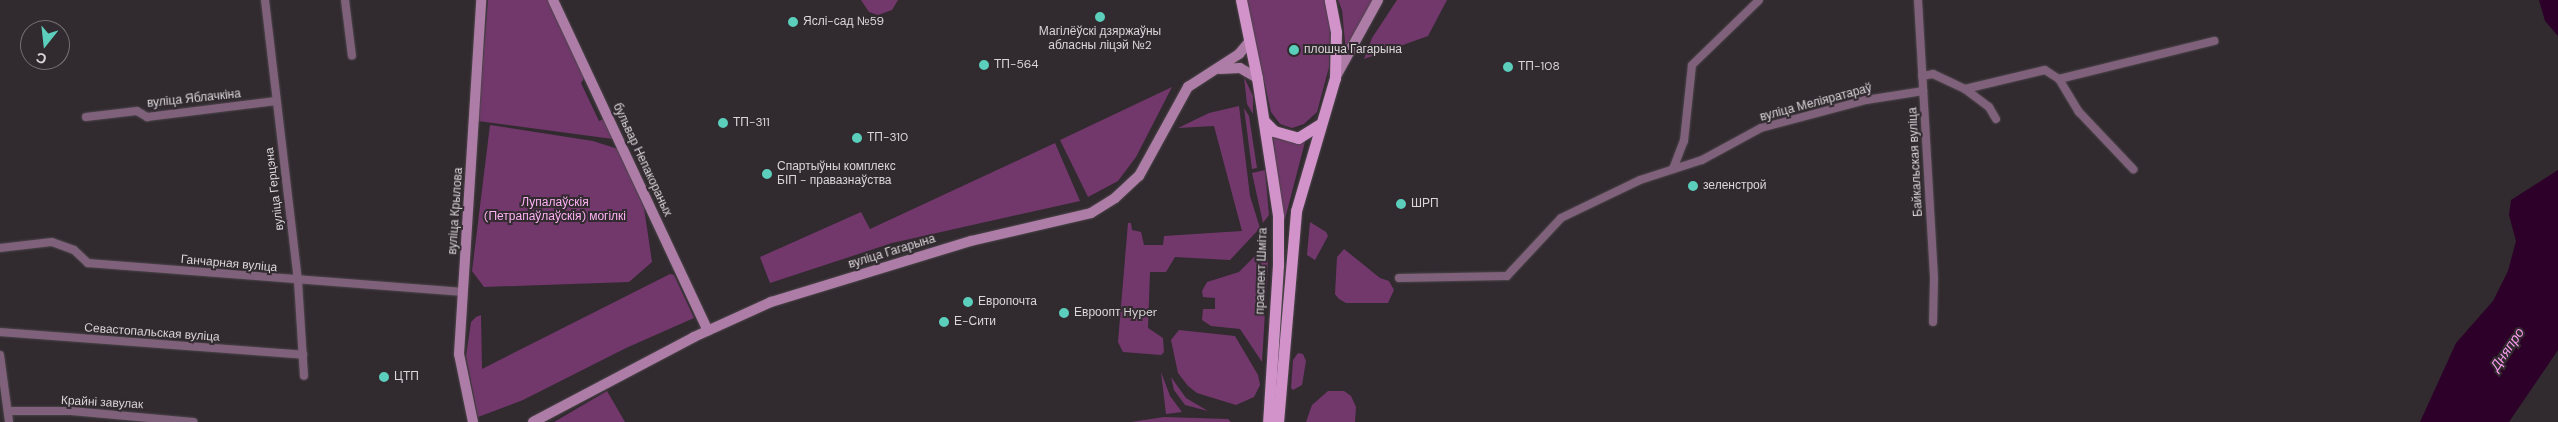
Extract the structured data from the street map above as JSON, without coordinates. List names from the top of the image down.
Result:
{
  "streets": {
    "main road": [
      "бульвар Непакораных",
      "вуліца Крылова",
      "вуліца Гагарына",
      "праспект Шміта"
    ],
    "street": [
      "вуліца Яблачкіна",
      "вуліца Меліяратараў",
      "Байкальская вуліца",
      "вуліца Герцэна",
      "Ганчарная вуліца",
      "Севастопальская вуліца",
      "Крайні завулак"
    ]
  },
  "crossings": [
    ["вуліца Яблачкіна", "вуліца Герцэна"],
    ["вуліца Меліяратараў", "Байкальская вуліца"],
    ["бульвар Непакораных", "вуліца Гагарына"],
    ["вуліца Герцэна", "Ганчарная вуліца"],
    ["вуліца Герцэна", "Севастопальская вуліца"],
    ["вуліца Крылова", "Ганчарная вуліца"],
    ["вуліца Гагарына", "праспект Шміта"]
  ],
  "water": ["Дняпро"],
  "parks": ["Лупалаўскія (Петрапаўлаўскія) могілкі"],
  "places": [
    "Магілёўскі дзяржаўны абласны ліцэй №2",
    "Яслі-сад №59",
    "плошча Гагарына",
    "ТП-564",
    "ТП-108",
    "ТП-311",
    "ТП-310",
    "Спартыўны комплекс БІП - правазнаўства",
    "зеленстрой",
    "ШРП",
    "Европочта",
    "Евроопт Hyper",
    "Е-Сити",
    "ЦТП"
  ],
  "north": "bottom"
}
